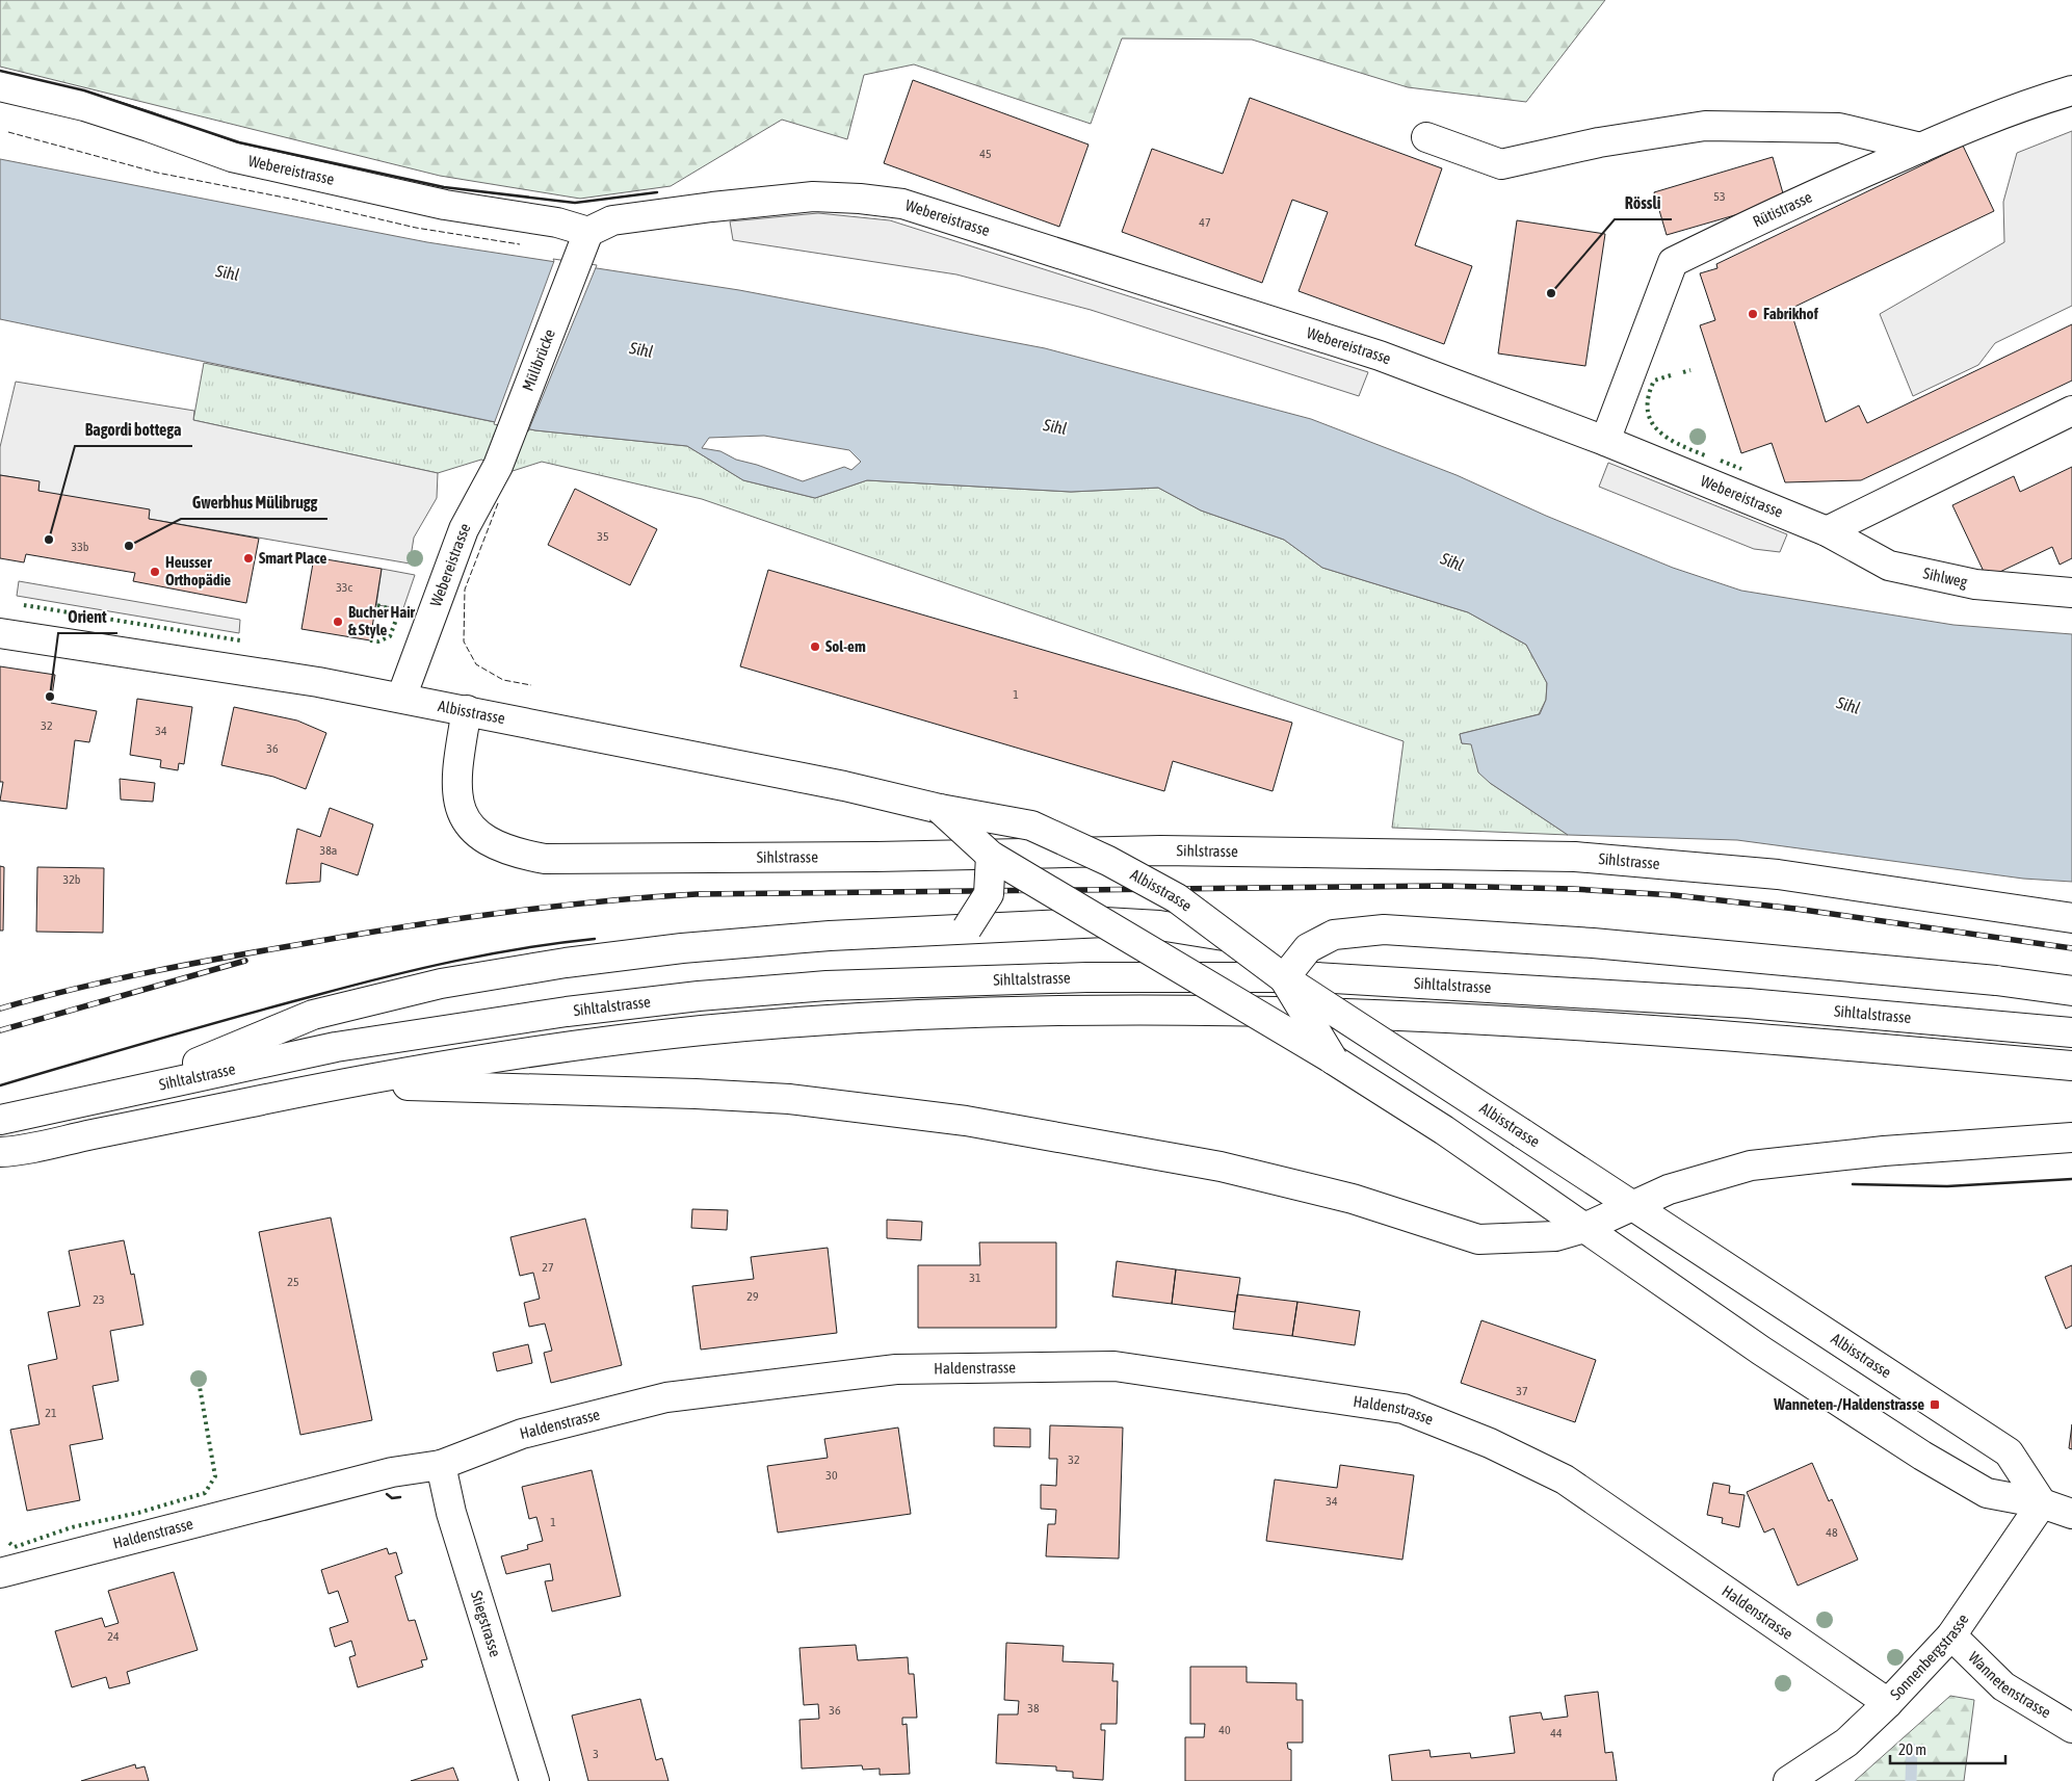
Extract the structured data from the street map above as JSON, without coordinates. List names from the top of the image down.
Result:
{
  "streets": {
    "main road": [
      "Webereistrasse",
      "Rütistrasse",
      "Mülibrücke",
      "Sihlweg",
      "Albisstrasse",
      "Sihlstrasse",
      "Sihltalstrasse",
      "Haldenstrasse",
      "Stiegstrasse",
      "Sonnenbergstrasse",
      "Wannetenstrasse"
    ]
  },
  "crossings": [
    ["Webereistrasse", "Rütistrasse"],
    ["Webereistrasse", "Mülibrücke"],
    ["Webereistrasse", "Sihlweg"],
    ["Webereistrasse", "Albisstrasse"],
    ["Albisstrasse", "Sihlstrasse"],
    ["Albisstrasse", "Sonnenbergstrasse"],
    ["Haldenstrasse", "Stiegstrasse"],
    ["Haldenstrasse", "Sonnenbergstrasse"],
    ["Sonnenbergstrasse", "Wannetenstrasse"]
  ],
  "water": ["Sihl"],
  "places": {
    "other": [
      "Rössli",
      "Fabrikhof",
      "Bagordi bottega",
      "Gwerbhus Mülibrugg",
      "Smart Place",
      "Heusser Orthopädie",
      "Bucher Hair & Style",
      "Sol-em",
      "Orient"
    ],
    "transit": ["Wanneten-/Haldenstrasse"]
  },
  "house_numbers": [
    "45",
    "53",
    "47",
    "35",
    "33b",
    "33c",
    "1",
    "32",
    "34",
    "36",
    "38a",
    "32b",
    "27",
    "31",
    "25",
    "29",
    "23",
    "37",
    "21",
    "32",
    "30",
    "34",
    "1",
    "48",
    "24",
    "38",
    "36",
    "40",
    "44",
    "3"
  ],
  "scale_bar": "20 m"
}
